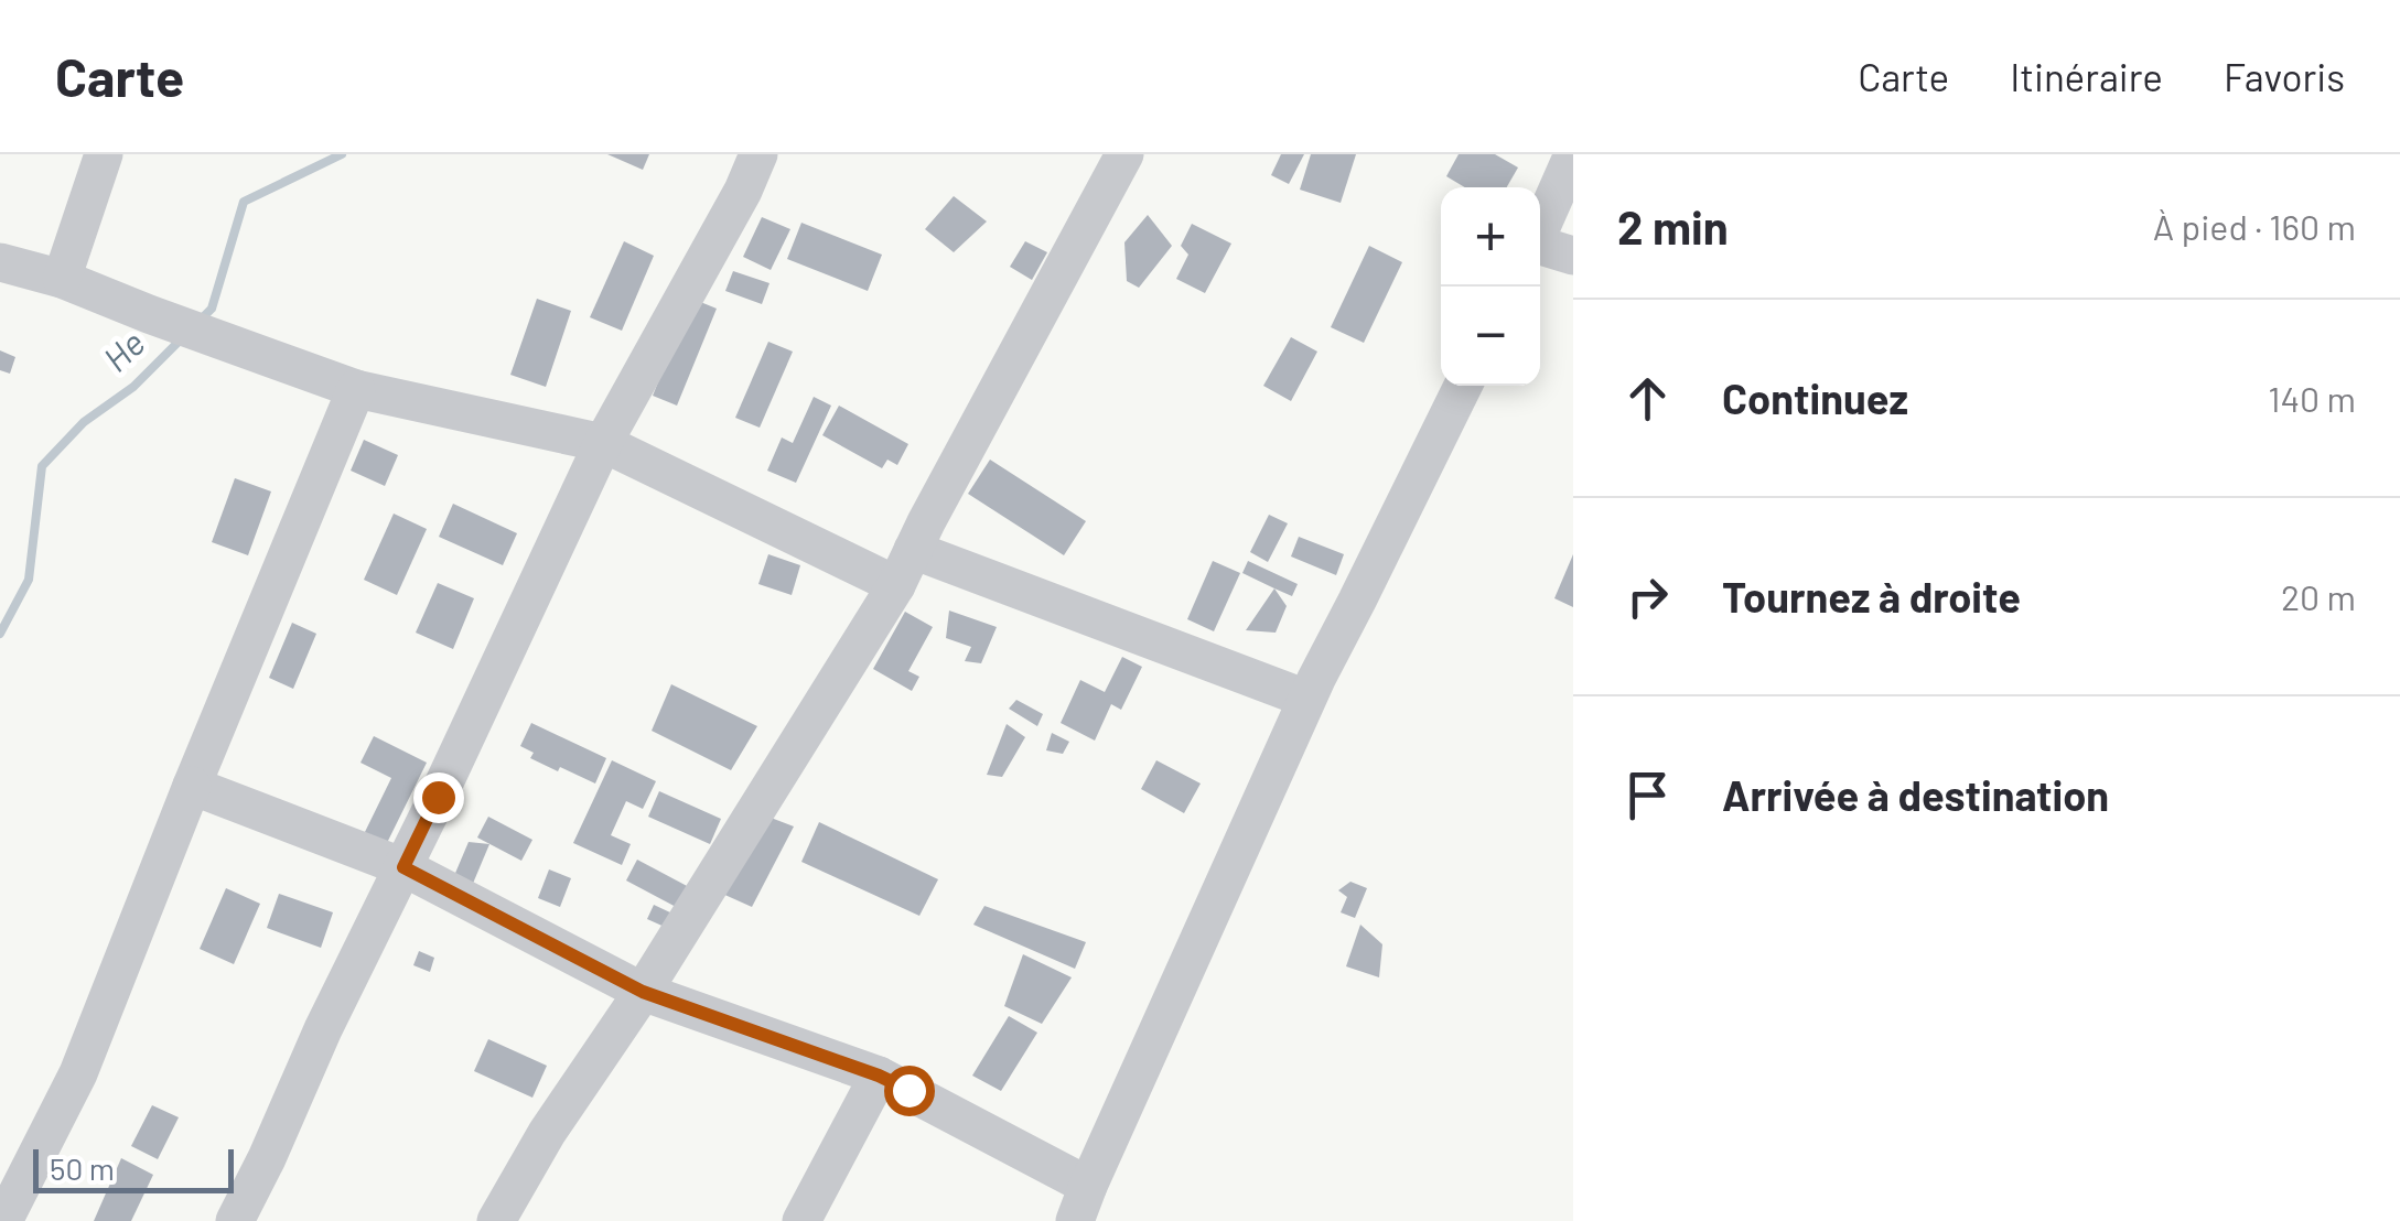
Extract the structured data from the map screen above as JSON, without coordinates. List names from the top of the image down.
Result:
{
  "water": ["He"],
  "scale_bar": "50 m",
  "page": {
    "header": "Carte",
    "nav": ["Carte", "Itinéraire", "Favoris"],
    "heading": ["2 min", "À pied · 160 m"],
    "map_buttons": ["+", "−"],
    "list": [
      ["Continuez", "140 m"],
      ["Tournez à droite", "20 m"],
      "Arrivée à destination"
    ],
    "scale": "50 m"
  }
}
